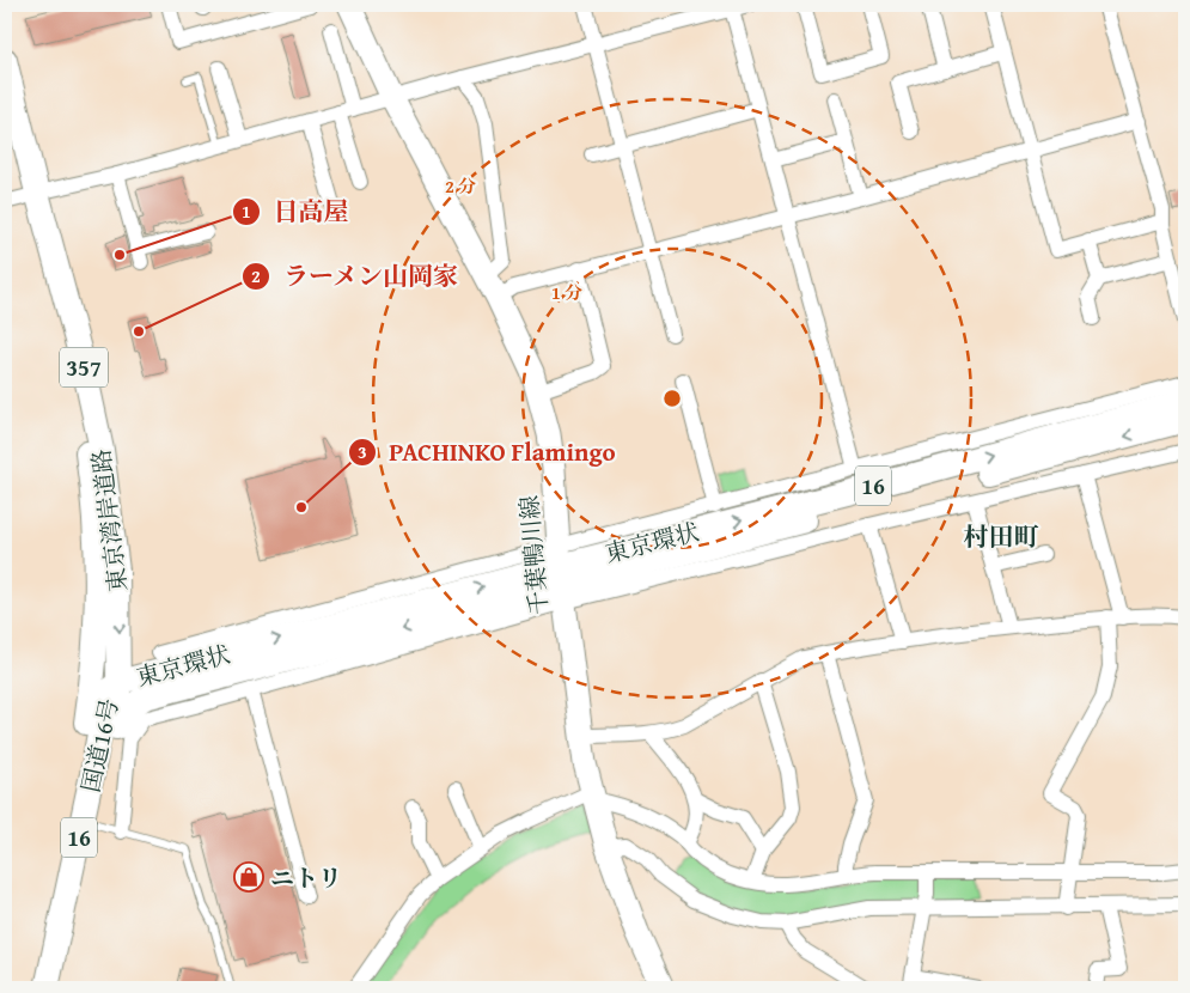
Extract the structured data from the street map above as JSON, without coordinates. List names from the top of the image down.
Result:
{
  "streets": {
    "highway": [
      "357",
      "16",
      "東京湾岸道路",
      "東京環状",
      "国道16号"
    ],
    "main road": ["千葉鴨川線"]
  },
  "crossings": [
    ["東京湾岸道路", "東京環状"],
    ["東京湾岸道路", "国道16号"],
    ["東京環状", "千葉鴨川線"],
    ["東京環状", "国道16号"]
  ],
  "districts": ["村田町"],
  "places": {
    "other": ["日高屋", "ラーメン山岡家", "PACHINKO Flamingo"],
    "shop": ["ニトリ"]
  },
  "rings": ["2 分", "1 分"]
}
